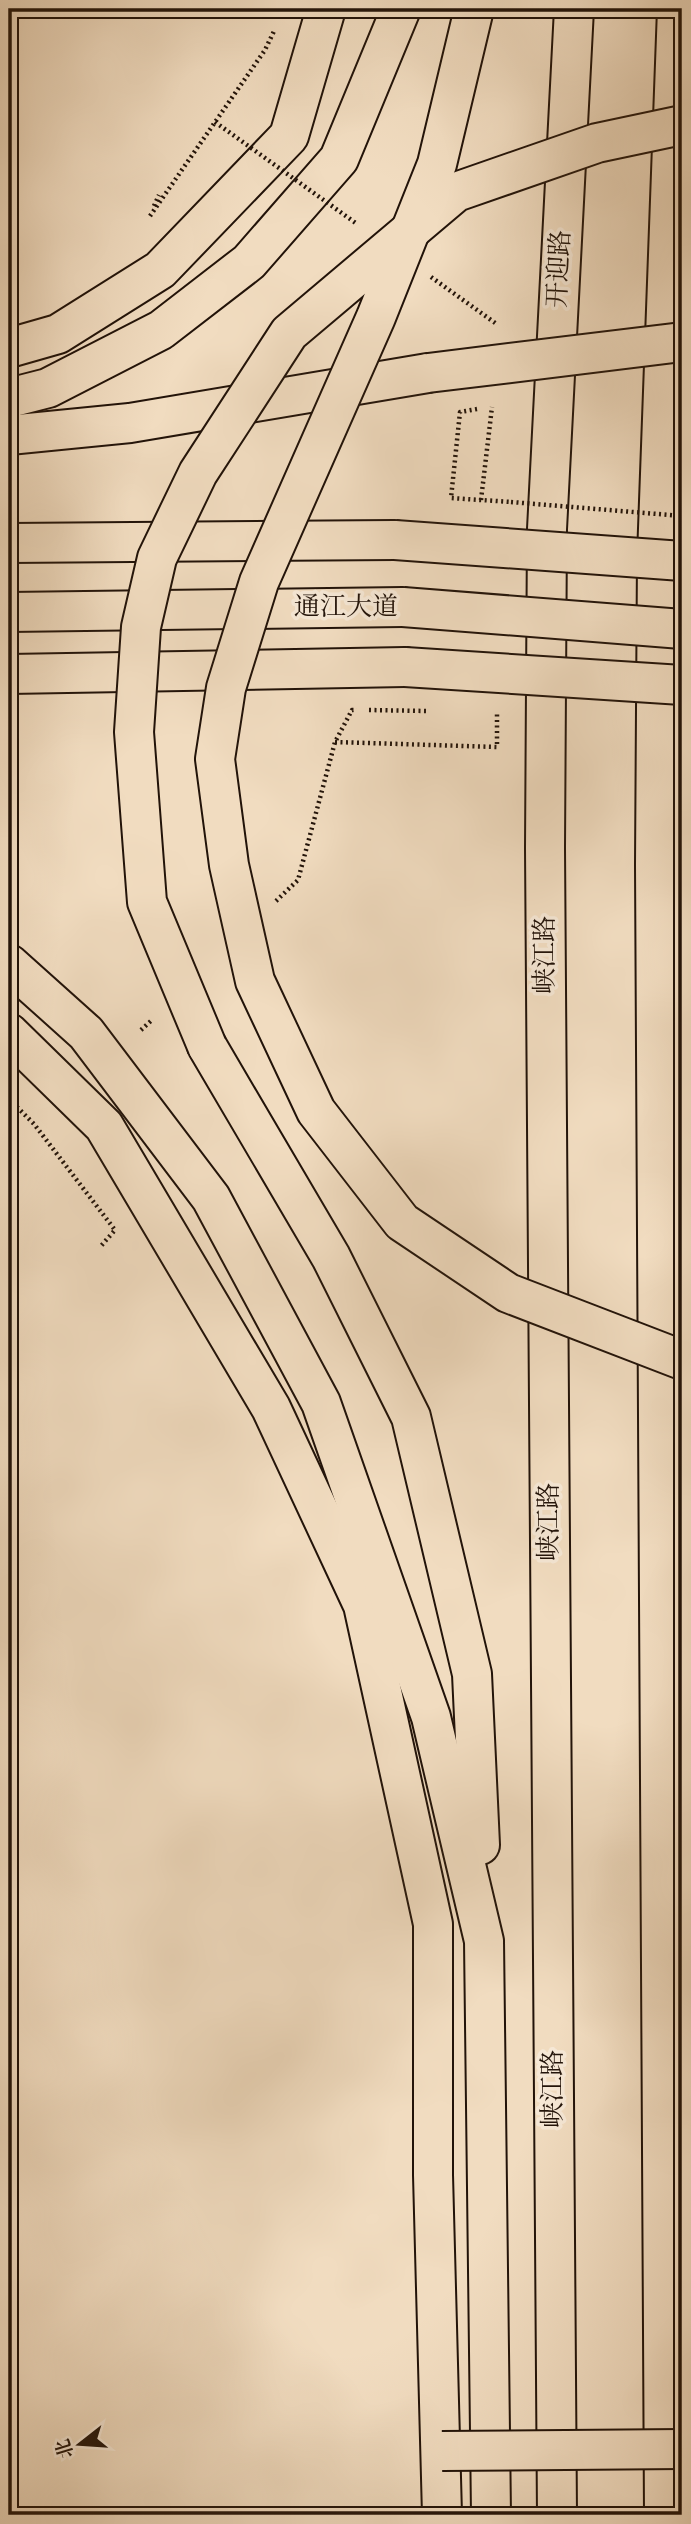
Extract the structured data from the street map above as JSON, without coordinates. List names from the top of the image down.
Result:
{
  "streets": {
    "main road": ["开迎路", "通江大道", "峡江路"]
  },
  "crossings": [
    ["开迎路", "峡江路"]
  ],
  "north": "left"
}
